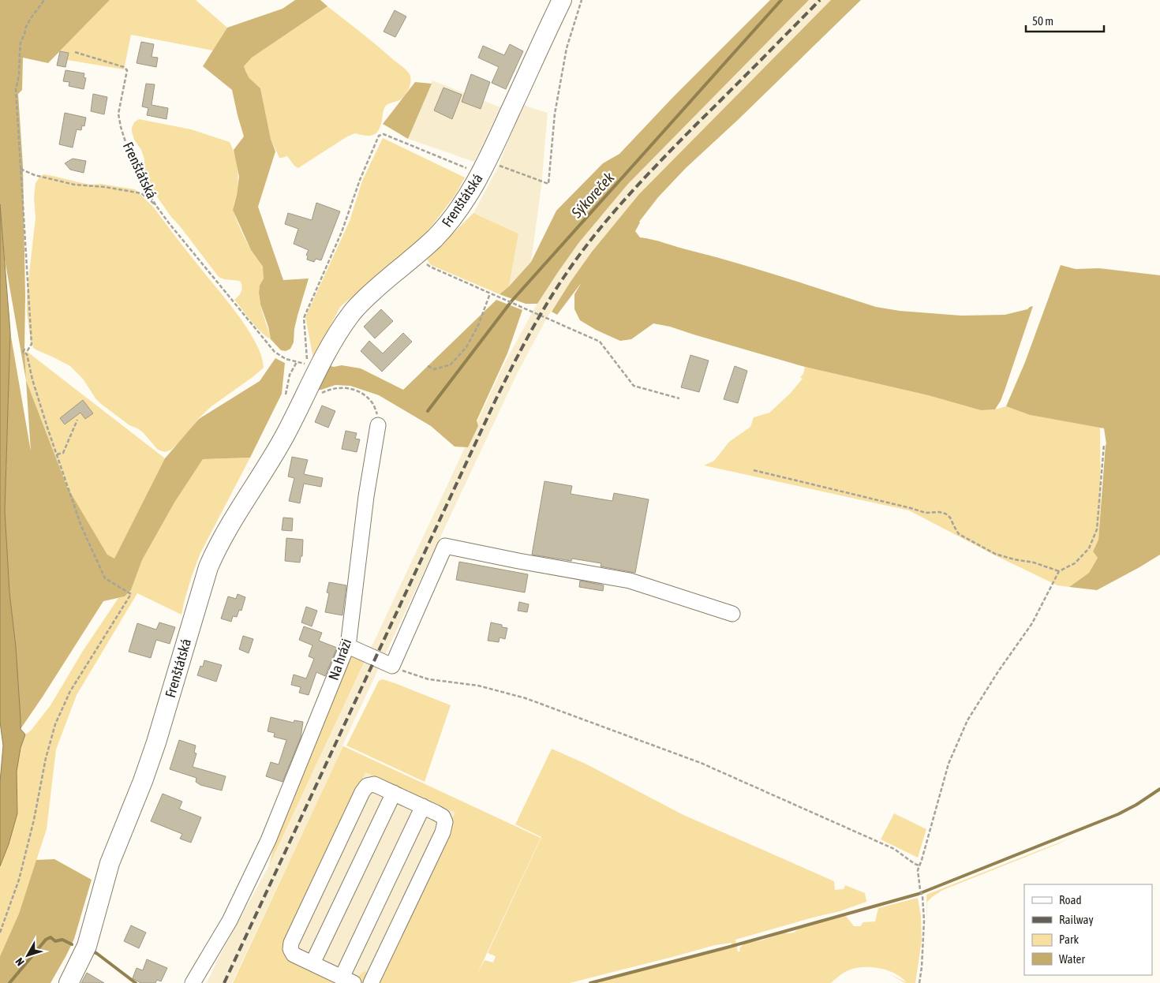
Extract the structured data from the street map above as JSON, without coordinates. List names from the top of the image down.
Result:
{
  "streets": {
    "main road": ["Frenštátská"],
    "street": ["Na hrázi"]
  },
  "water": ["Sýkoreček"],
  "legend": [
    "Road",
    "Railway",
    "Park",
    "Water"
  ],
  "scale_bar": "50 m",
  "north": "bottom left"
}
